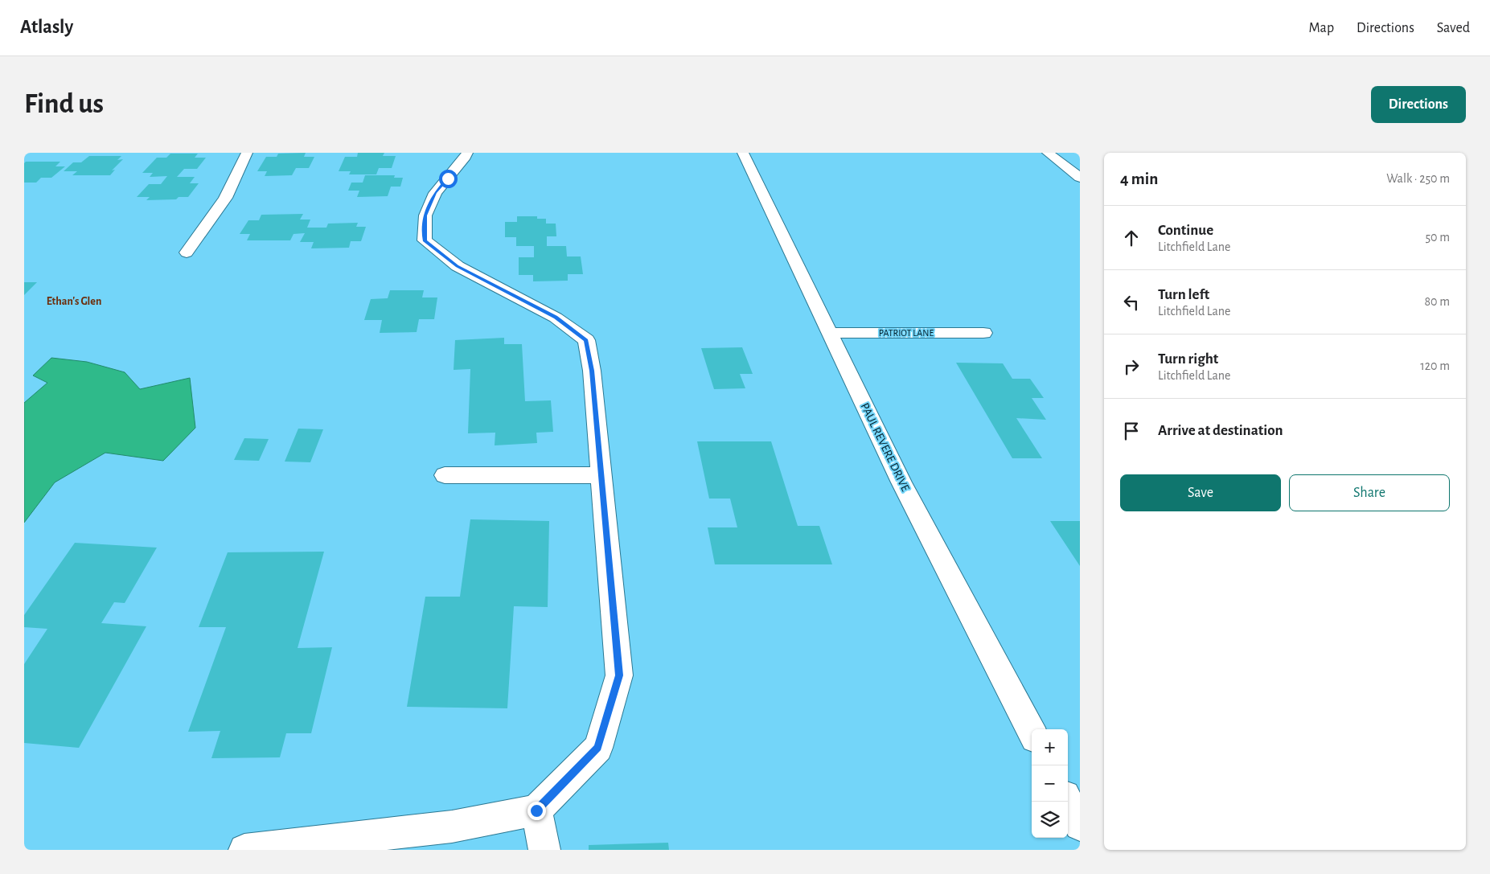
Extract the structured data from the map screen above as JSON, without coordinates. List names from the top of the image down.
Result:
{
  "streets": {
    "street": ["PATRIOT LANE", "PAUL REVERE DRIVE"]
  },
  "crossings": [
    ["PATRIOT LANE", "PAUL REVERE DRIVE"]
  ],
  "districts": ["Ethan's Glen"],
  "page": {
    "header": "Atlasly",
    "nav": ["Map", "Directions", "Saved"],
    "buttons": [
      "Directions",
      ["Save", "Share"]
    ],
    "title": "Find us",
    "heading": ["4 min", "Walk · 250 m"],
    "list": [
      ["Continue", "Litchfield Lane", "50 m"],
      ["Turn left", "Litchfield Lane", "80 m"],
      ["Turn right", "Litchfield Lane", "120 m"],
      "Arrive at destination"
    ],
    "map_buttons": ["+", "−"]
  }
}
